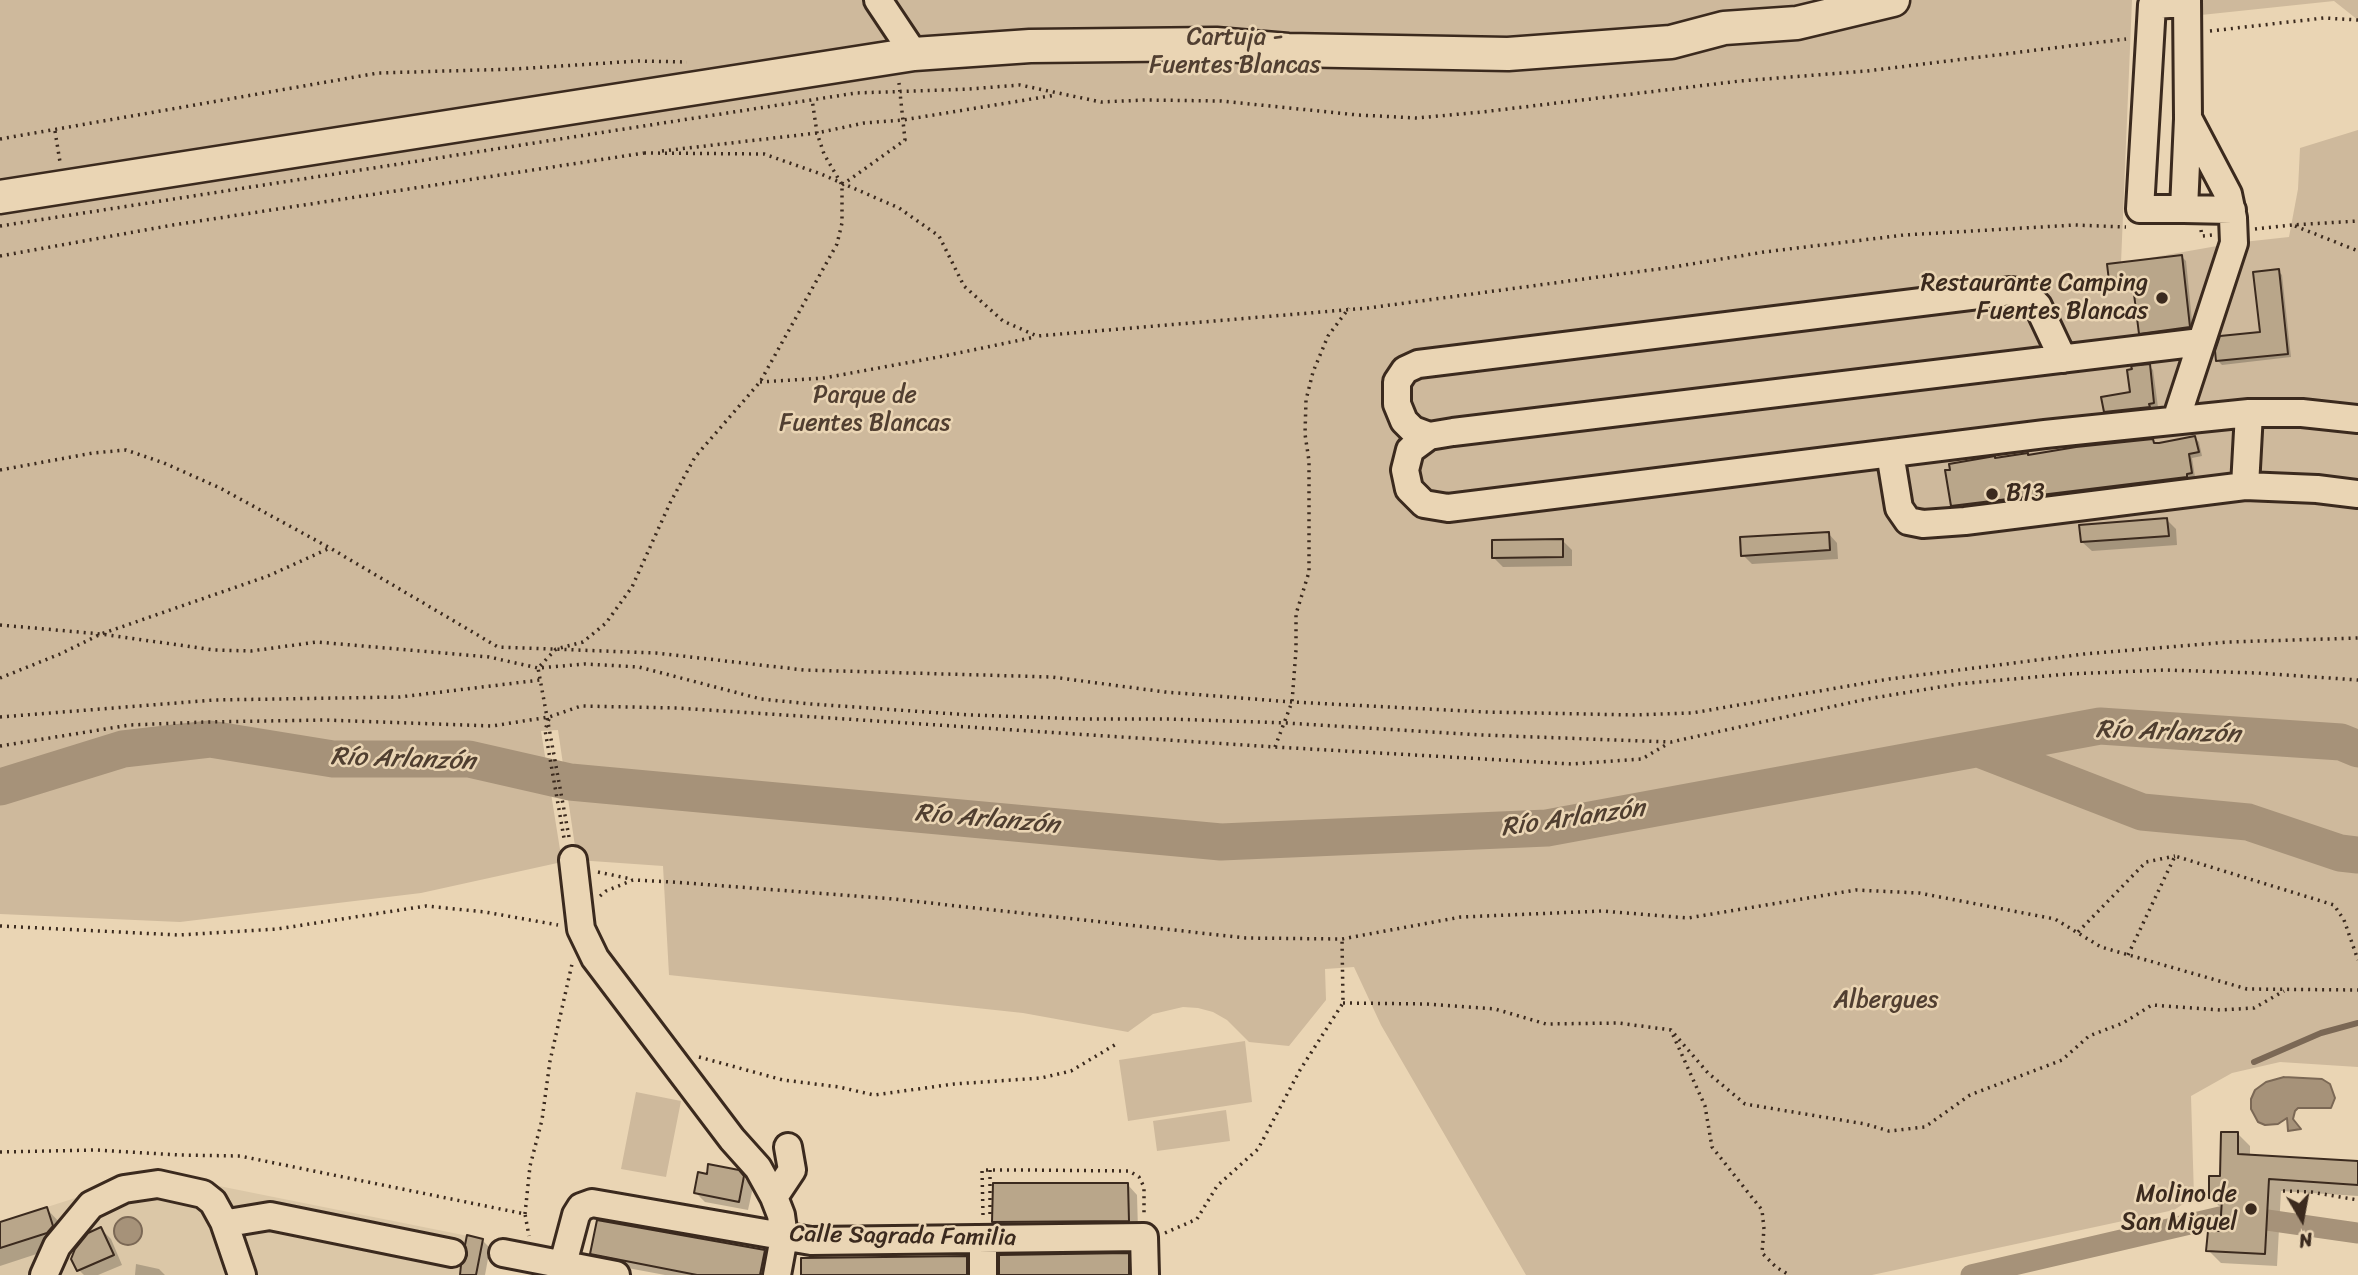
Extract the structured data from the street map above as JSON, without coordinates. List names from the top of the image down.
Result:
{
  "streets": {
    "street": ["Calle Sagrada Familia"]
  },
  "water": ["Río Arlanzón"],
  "parks": ["Cartuja - Fuentes Blancas", "Parque de Fuentes Blancas", "Albergues"],
  "places": ["Restaurante Camping Fuentes Blancas", "B13", "Molino de San Miguel"],
  "north": "bottom"
}
